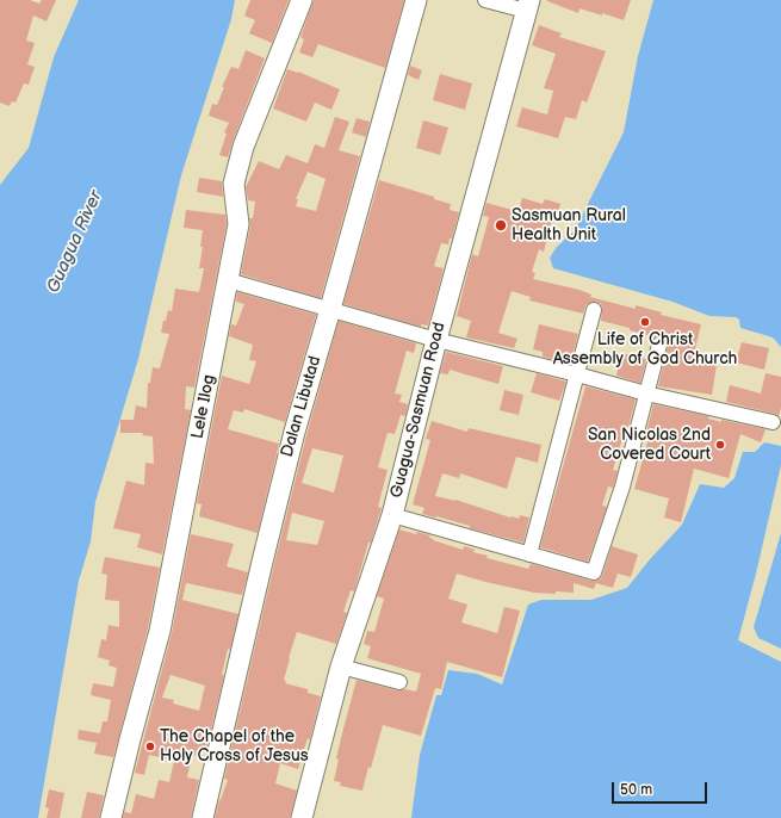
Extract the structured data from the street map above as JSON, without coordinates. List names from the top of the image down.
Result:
{
  "streets": {
    "street": ["Lele Ilog", "Dalan Libutad", "Guagua-Sasmuan Road"]
  },
  "water": ["Guagua River"],
  "places": [
    "Sasmuan Rural Health Unit",
    "Life of Christ Assembly of God Church",
    "San Nicolas 2nd Covered Court",
    "The Chapel of the Holy Cross of Jesus"
  ],
  "scale_bar": "50 m"
}
